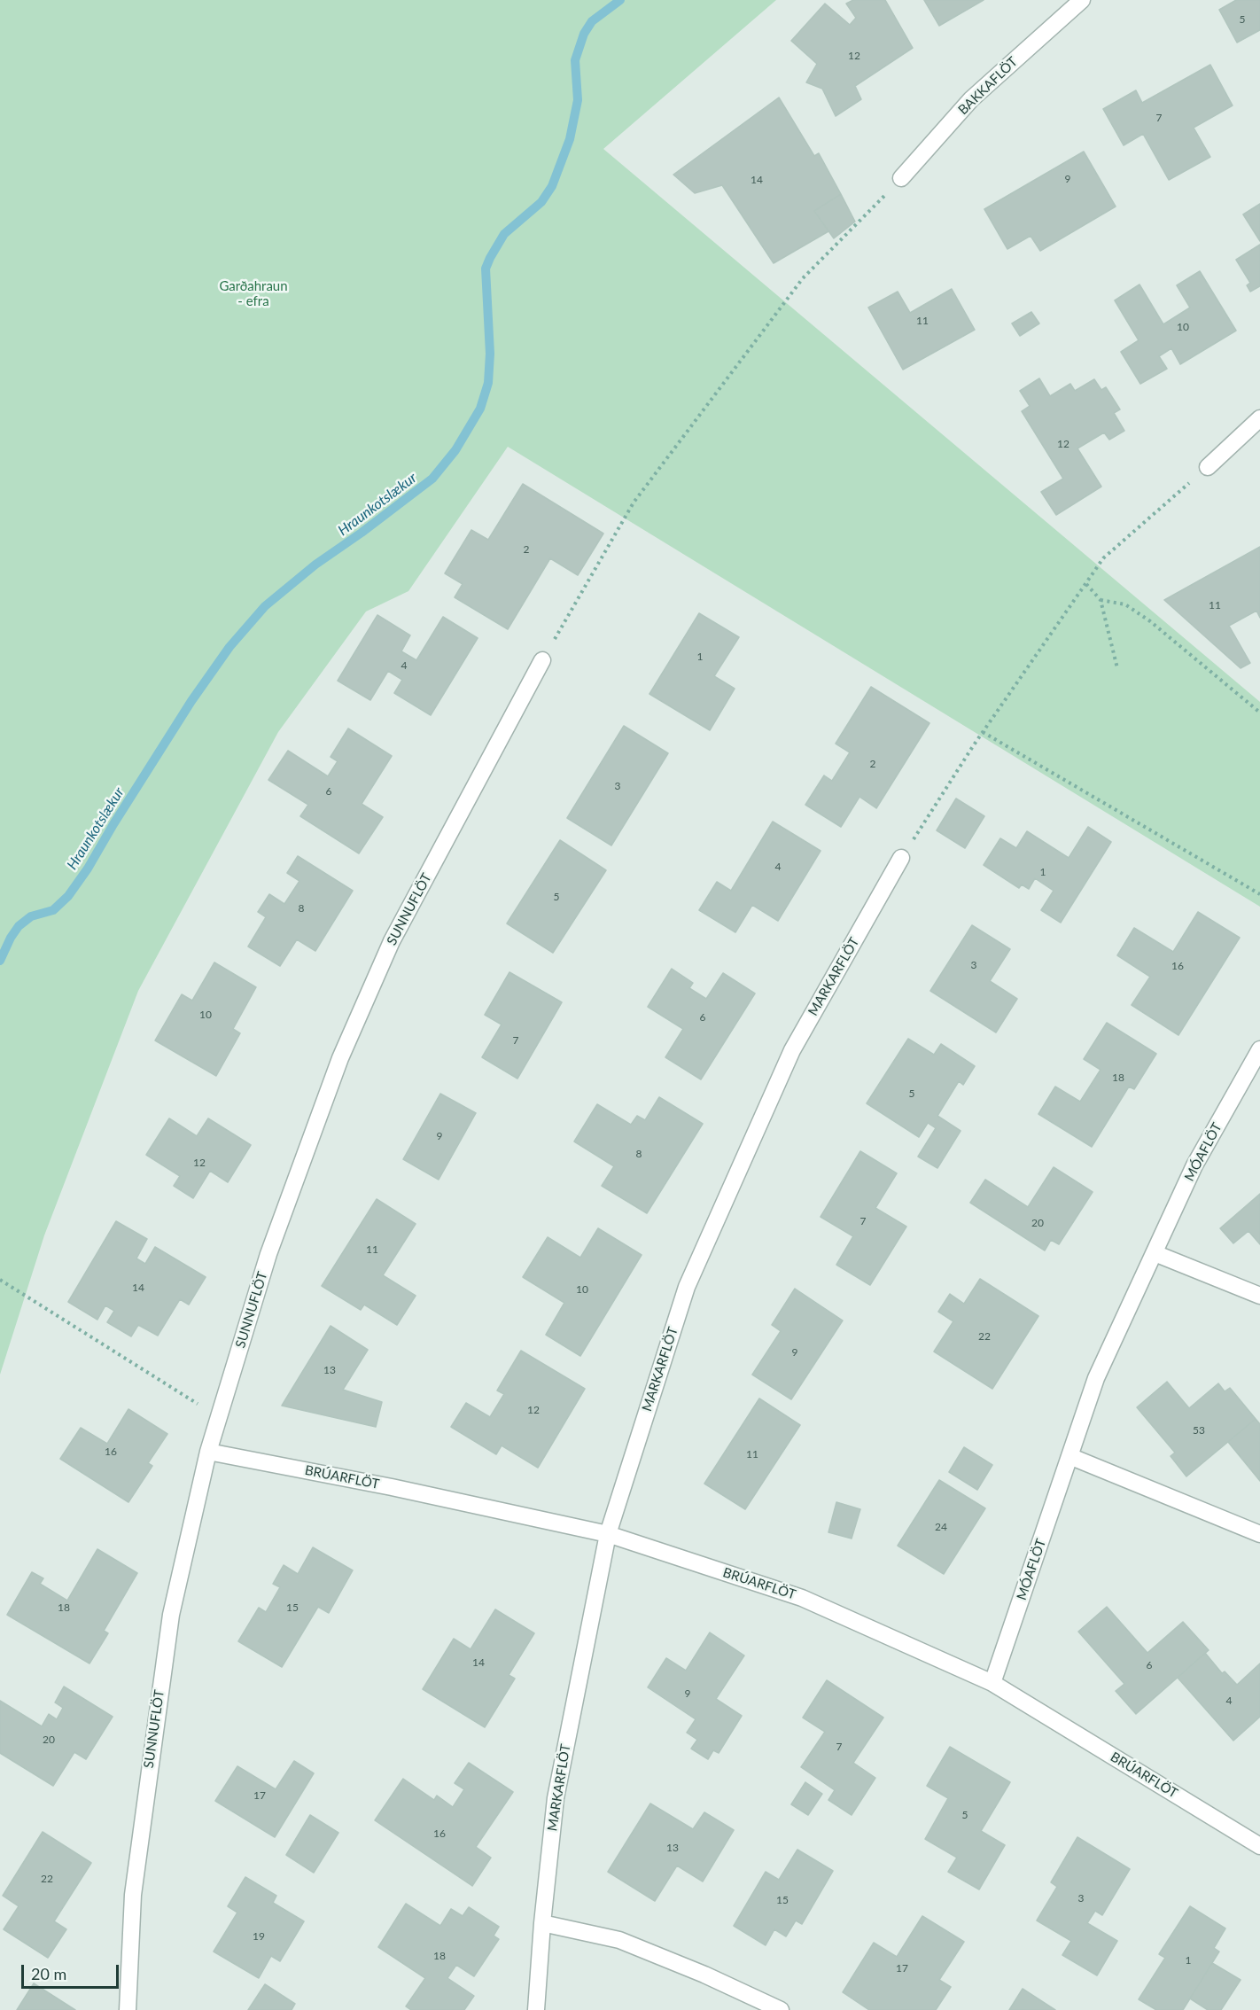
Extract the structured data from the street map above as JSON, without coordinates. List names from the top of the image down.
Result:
{
  "streets": {
    "street": [
      "BAKKAFLÖT",
      "SUNNUFLÖT",
      "MARKARFLÖT",
      "MÓAFLÖT",
      "BRÚARFLÖT"
    ]
  },
  "crossings": [
    ["SUNNUFLÖT", "BRÚARFLÖT"],
    ["MARKARFLÖT", "BRÚARFLÖT"],
    ["MÓAFLÖT", "BRÚARFLÖT"]
  ],
  "water": ["Hraunkotslækur"],
  "parks": ["Garðahraun - efra"],
  "house_numbers": [
    "5",
    "12",
    "7",
    "9",
    "14",
    "11",
    "10",
    "12",
    "2",
    "11",
    "1",
    "4",
    "2",
    "3",
    "6",
    "4",
    "1",
    "5",
    "8",
    "3",
    "16",
    "10",
    "6",
    "7",
    "18",
    "5",
    "9",
    "8",
    "12",
    "7",
    "20",
    "11",
    "14",
    "10",
    "22",
    "9",
    "13",
    "12",
    "53",
    "16",
    "11",
    "24",
    "18",
    "15",
    "14",
    "6",
    "9",
    "4",
    "20",
    "7",
    "17",
    "5",
    "16",
    "13",
    "22",
    "3",
    "15",
    "19",
    "18",
    "1",
    "17"
  ],
  "scale_bar": "20 m"
}
